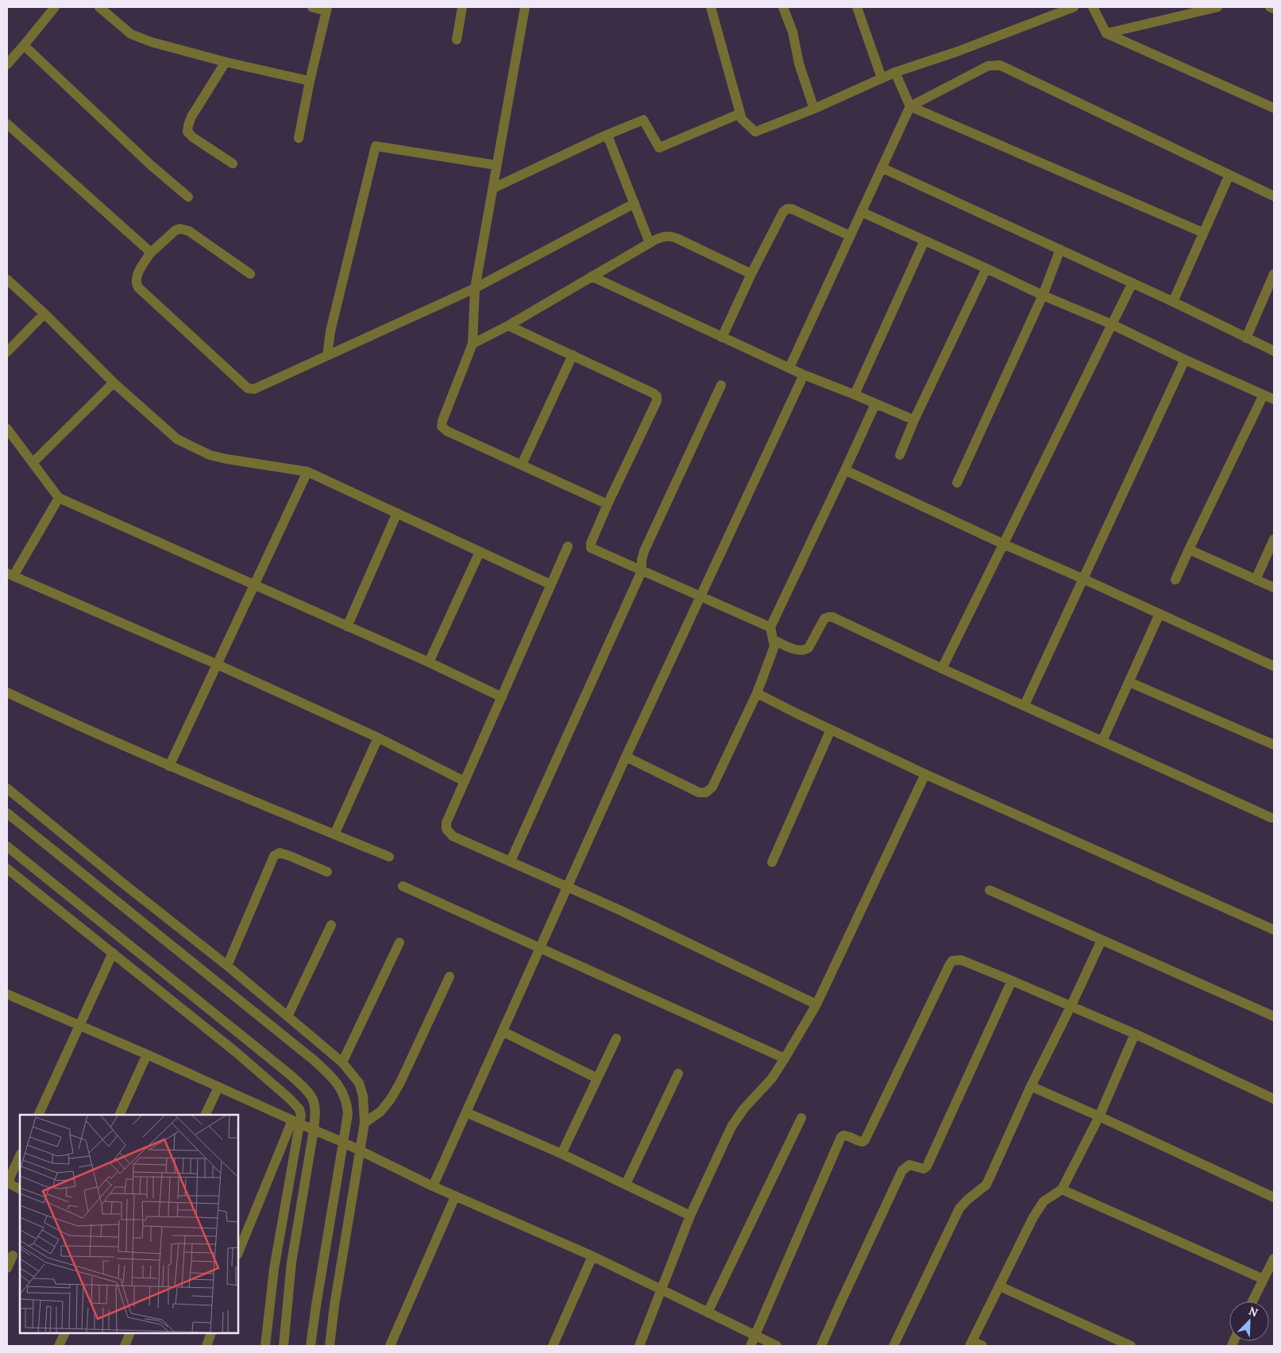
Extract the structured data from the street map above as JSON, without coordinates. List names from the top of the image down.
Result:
{
  "north": "top right"
}
